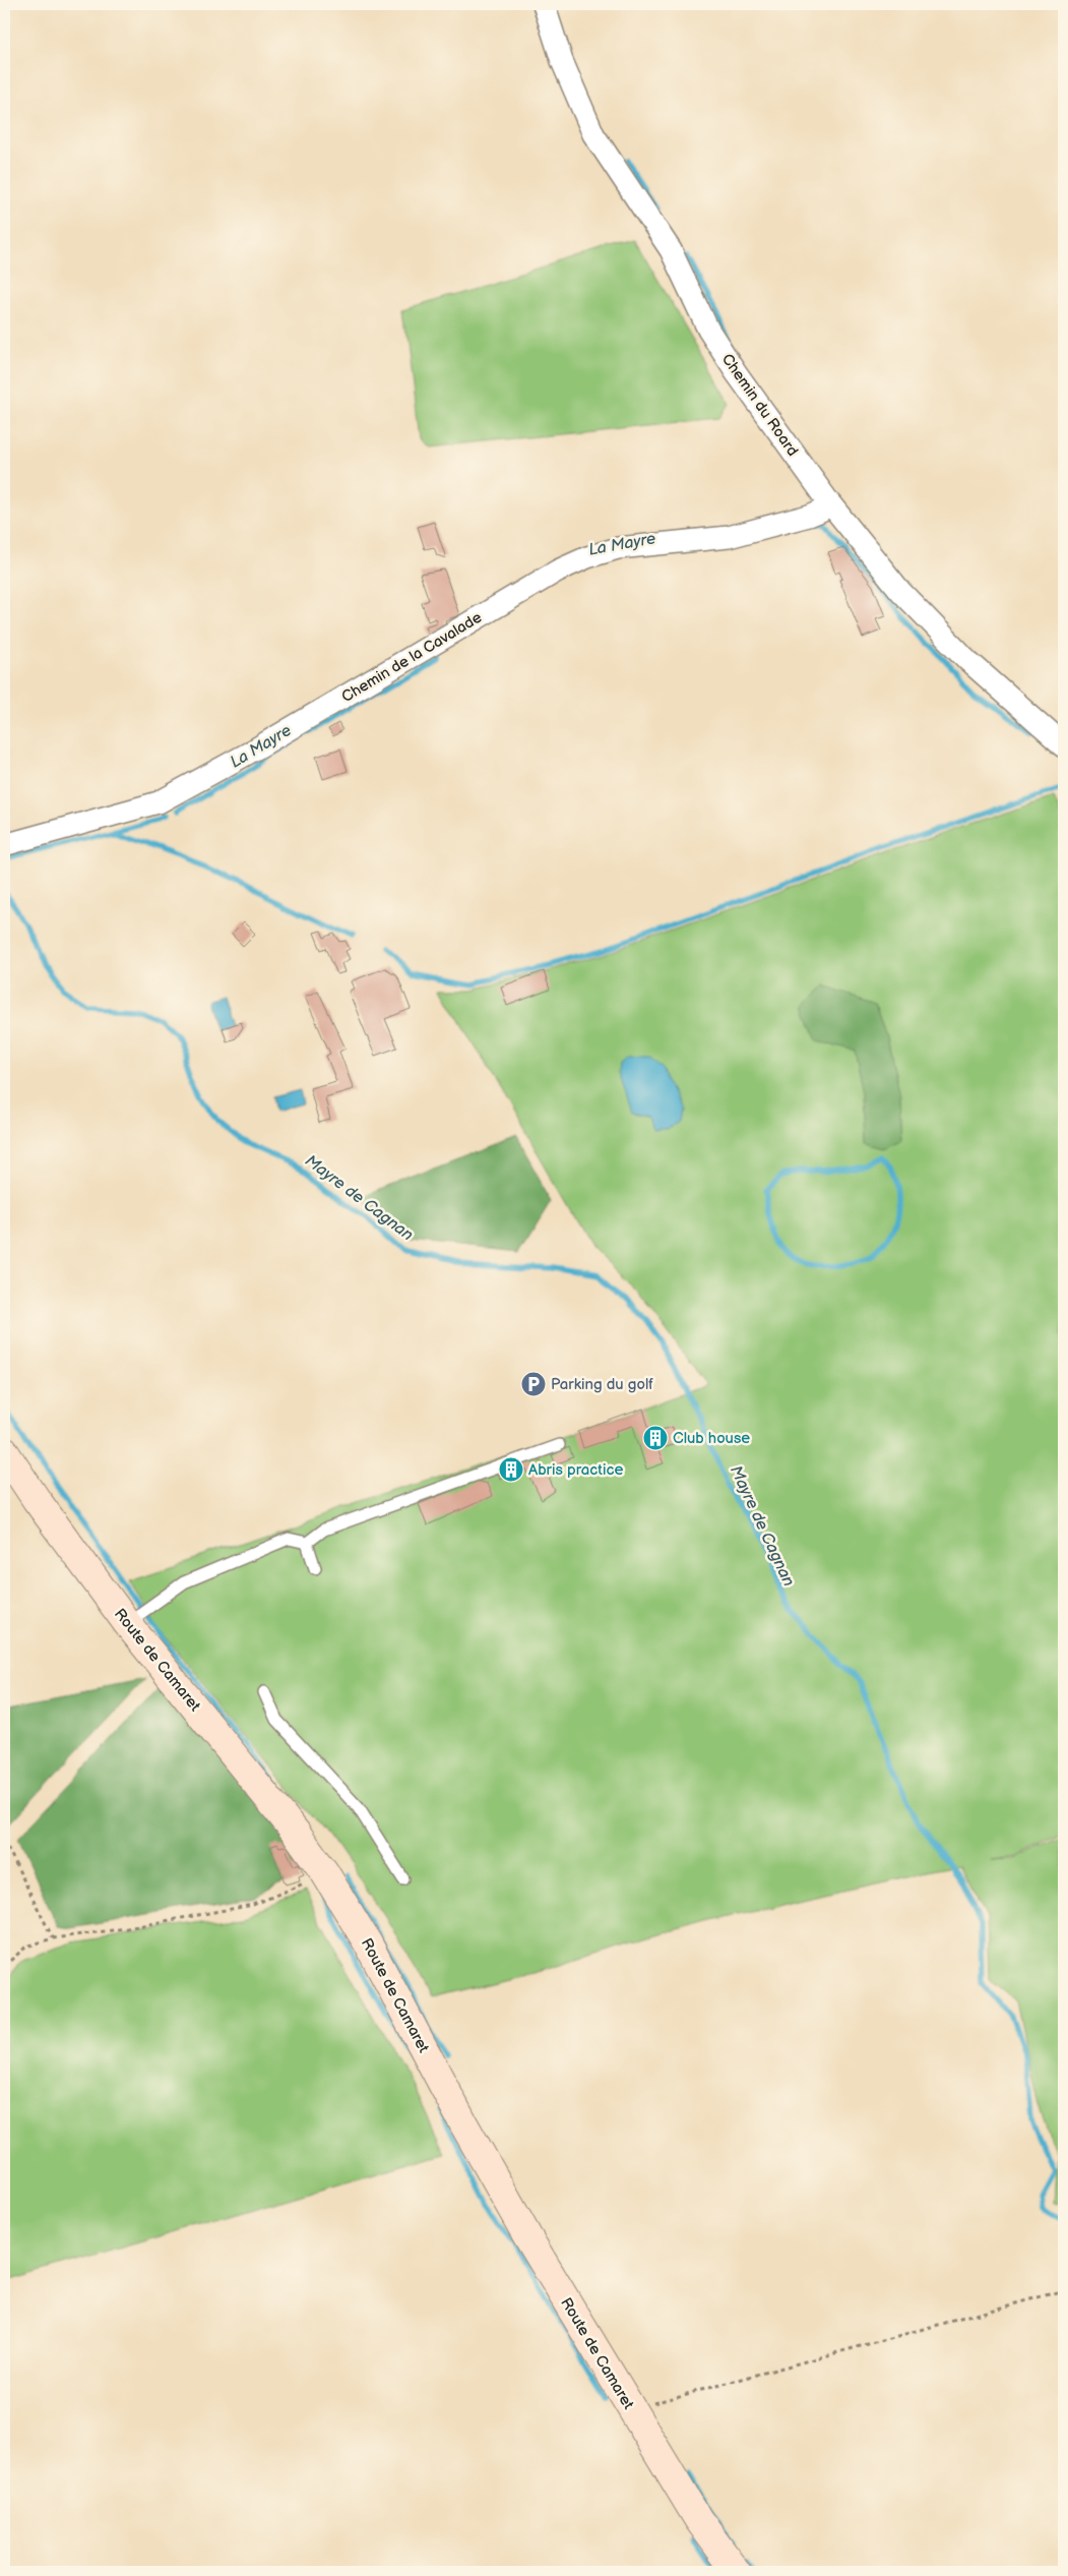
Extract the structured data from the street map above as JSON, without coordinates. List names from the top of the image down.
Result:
{
  "streets": {
    "main road": ["Route de Camaret"],
    "street": ["Chemin du Roard", "Chemin de la Cavalade"]
  },
  "crossings": [
    ["Chemin du Roard", "Chemin de la Cavalade"]
  ],
  "water": ["La Mayre", "Mayre de Cagnan"],
  "places": {
    "parking": ["Parking du golf"],
    "building": ["Club house", "Abris practice"]
  }
}
